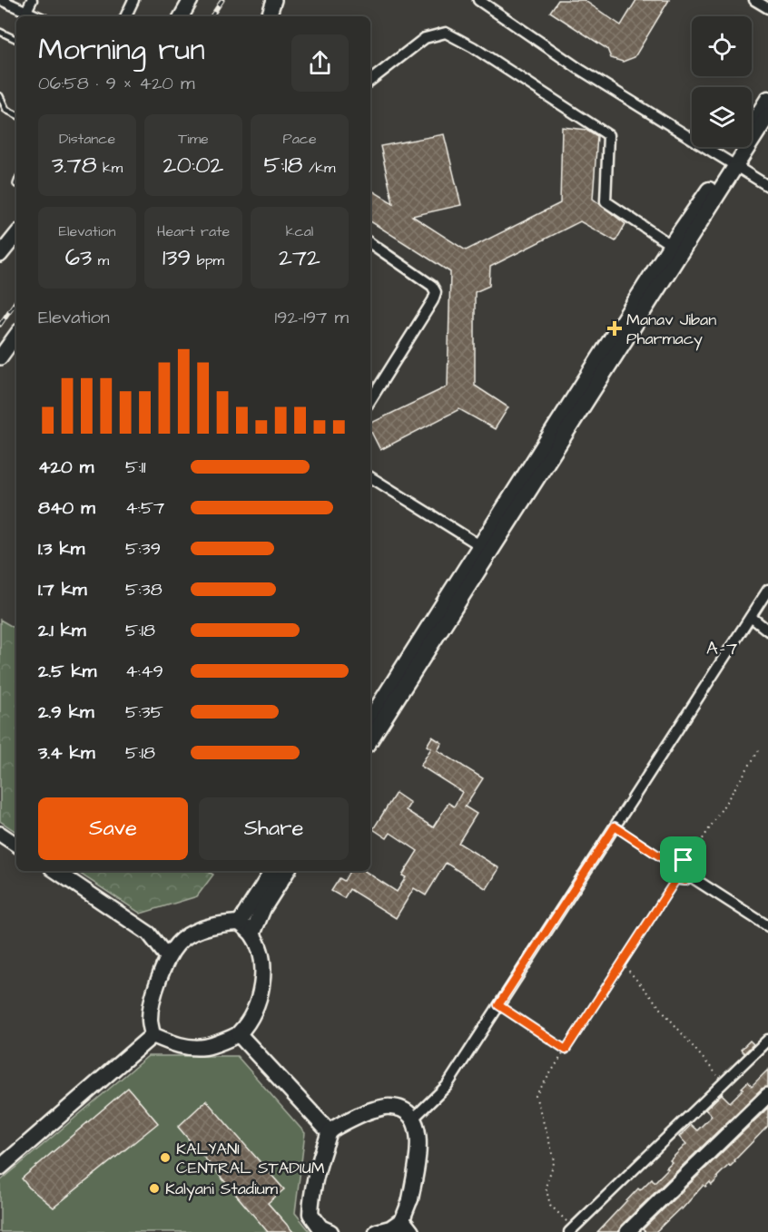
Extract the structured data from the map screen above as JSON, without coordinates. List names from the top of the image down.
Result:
{
  "districts": ["A-7"],
  "places": {
    "health": ["Manav Jiban Pharmacy"],
    "other": ["KALYANI CENTRAL STADIUM", "Kalyani Stadium"]
  },
  "page": {
    "heading": ["Morning run", "06:58 · 9 × 420 m"],
    "stats": [
      ["Distance", "3.78 km"],
      ["Time", "20:02"],
      ["Pace", "5:18 /km"],
      ["Elevation", "63 m"],
      ["Heart rate", "139 bpm"],
      ["kcal", "272"]
    ],
    "chart": ["Elevation", "192–197 m"],
    "list": [
      {
        "name": "420 m",
        "note": "5:11"
      },
      {
        "name": "840 m",
        "note": "4:57"
      },
      {
        "name": "1.3 km",
        "note": "5:39"
      },
      {
        "name": "1.7 km",
        "note": "5:38"
      },
      {
        "name": "2.1 km",
        "note": "5:18"
      },
      {
        "name": "2.5 km",
        "note": "4:49"
      },
      {
        "name": "2.9 km",
        "note": "5:35"
      },
      {
        "name": "3.4 km",
        "note": "5:18"
      }
    ],
    "buttons": ["Save", "Share"]
  }
}
